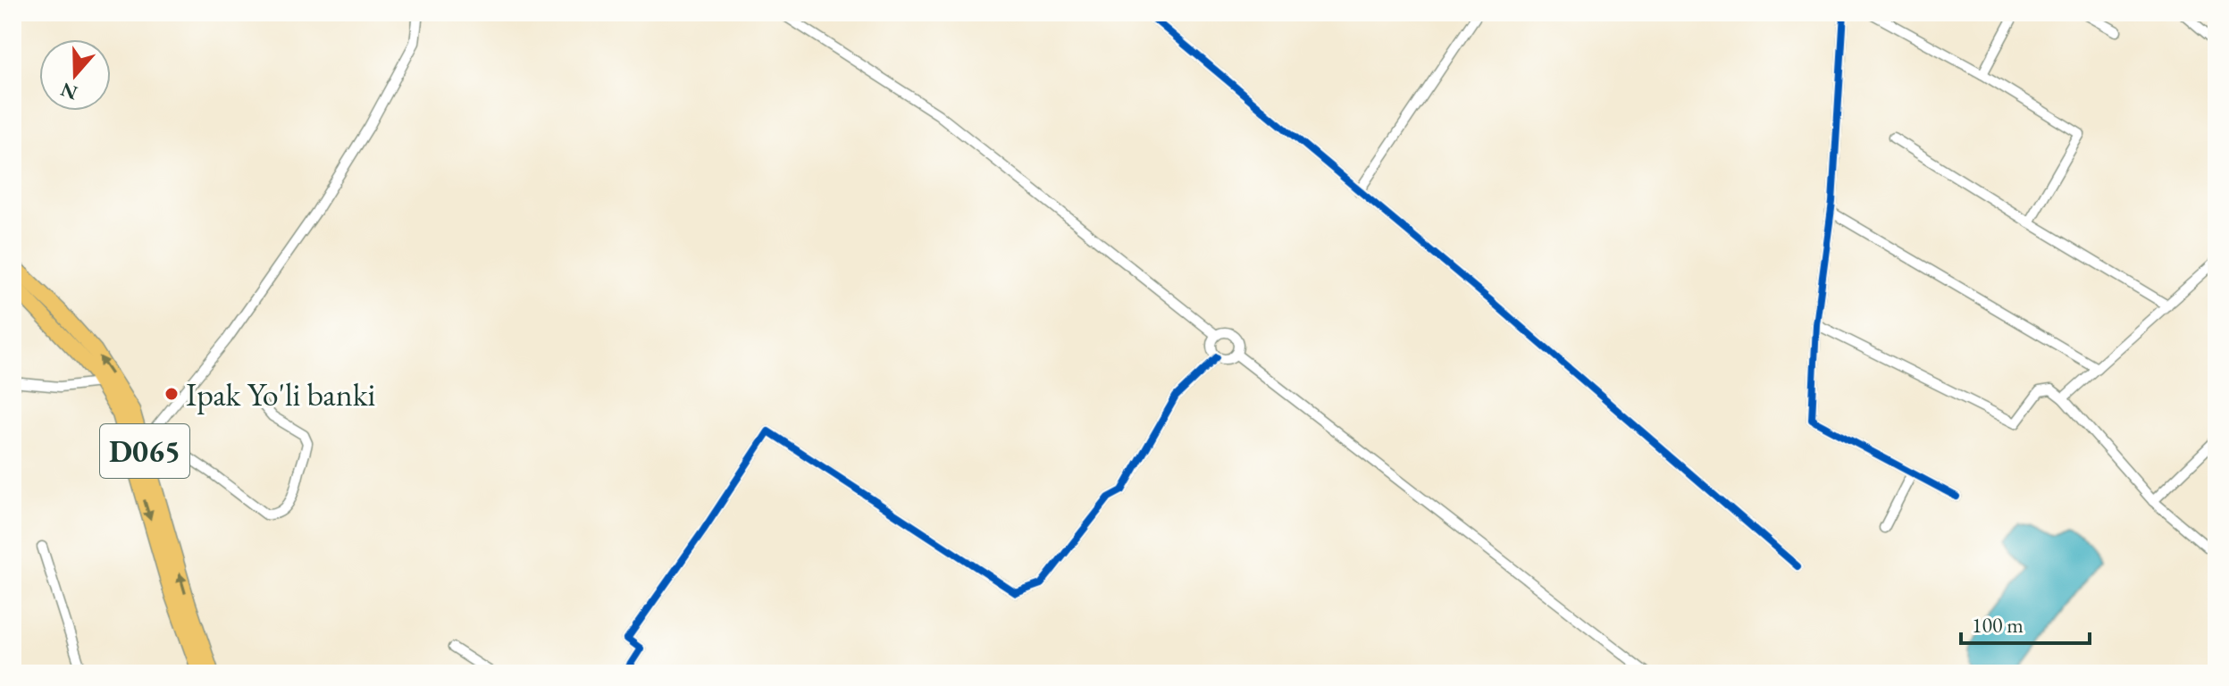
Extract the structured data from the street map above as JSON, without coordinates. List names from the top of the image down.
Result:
{
  "streets": {
    "main road": ["D065"]
  },
  "places": ["Ipak Yo'li banki"],
  "scale_bar": "100 m",
  "north": "bottom"
}
